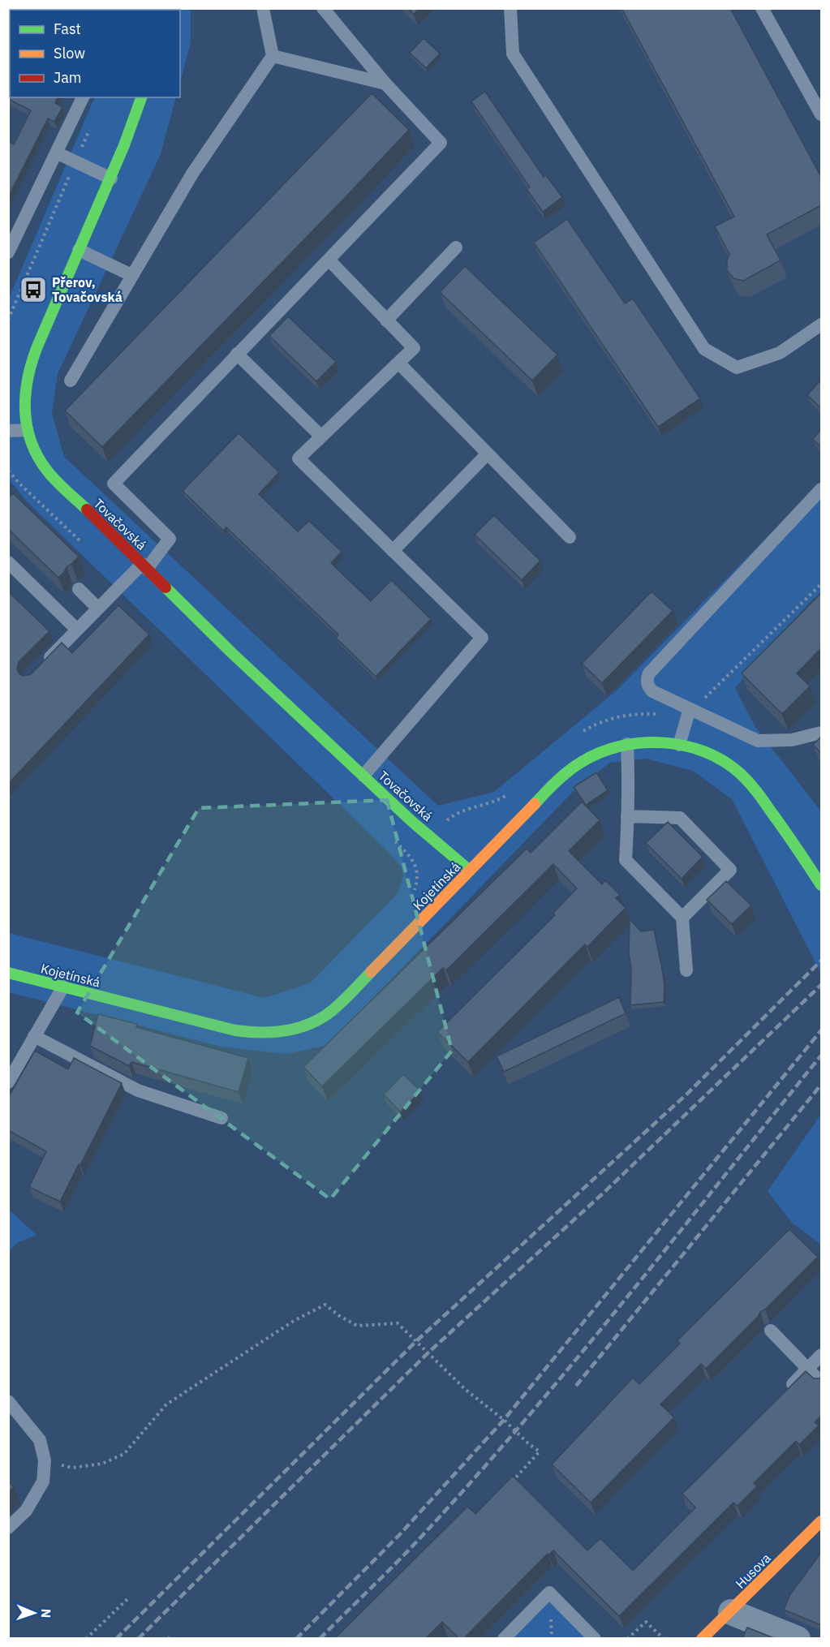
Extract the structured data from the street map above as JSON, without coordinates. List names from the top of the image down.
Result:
{
  "streets": {
    "main road": ["Tovačovská", "Kojetínská", "Husova"]
  },
  "crossings": [
    ["Tovačovská", "Kojetínská"]
  ],
  "places": {
    "bus stop": ["Přerov, Tovačovská"]
  },
  "legend": ["Fast", "Slow", "Jam"],
  "north": "right"
}
